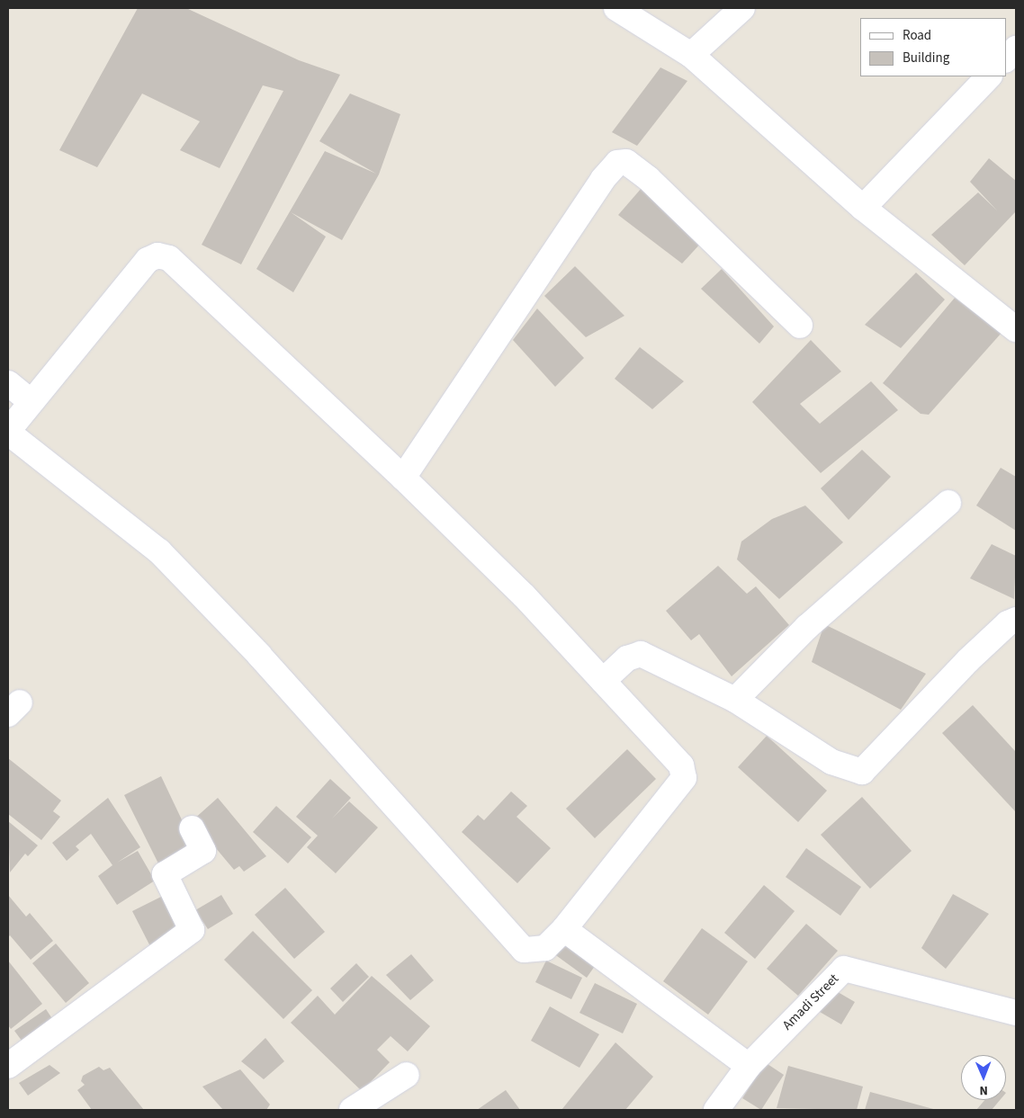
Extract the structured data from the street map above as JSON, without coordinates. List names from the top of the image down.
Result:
{
  "streets": {
    "street": ["Amadi Street"]
  },
  "legend": ["Road", "Building"],
  "north": "bottom"
}
